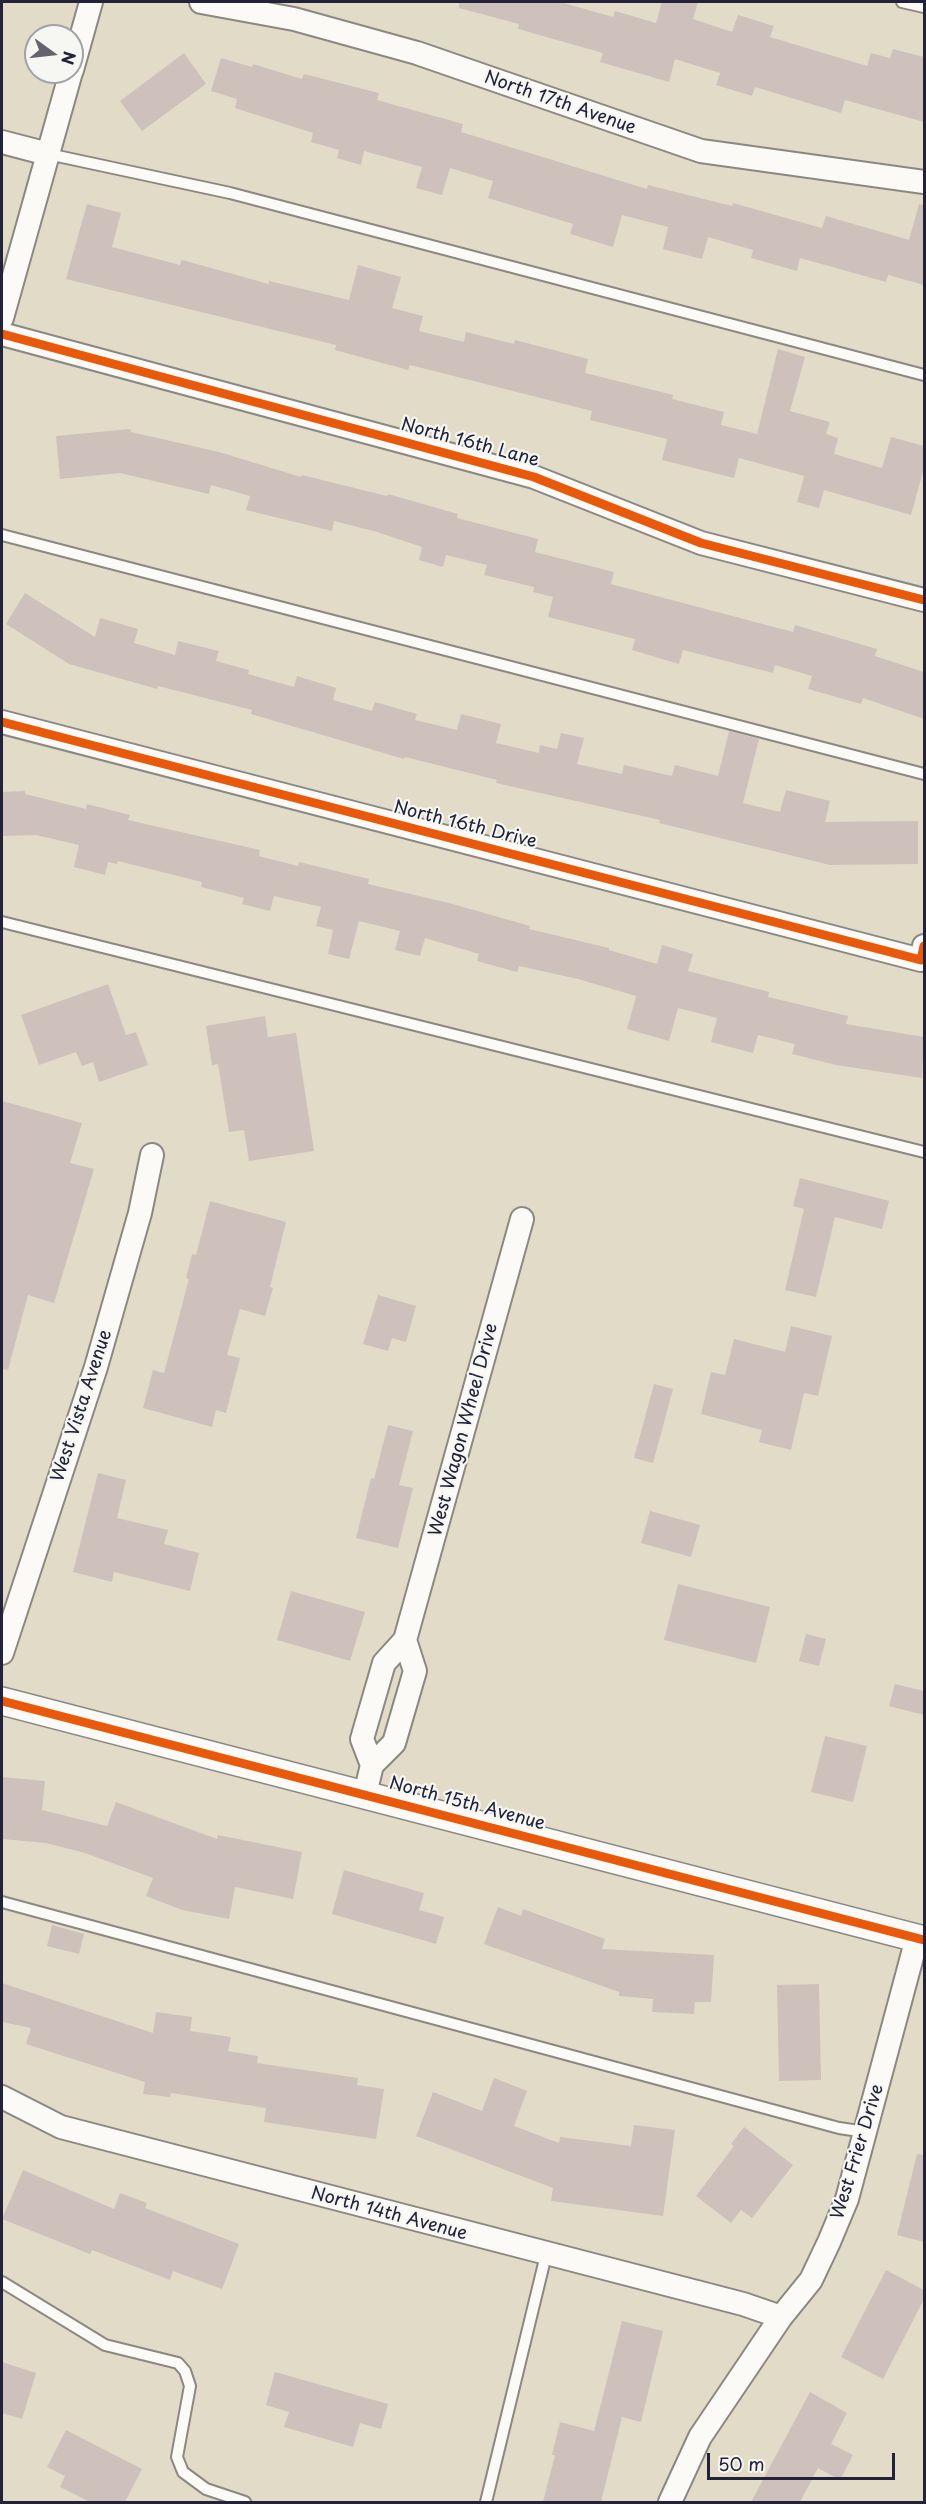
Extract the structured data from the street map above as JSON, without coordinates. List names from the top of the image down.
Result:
{
  "streets": {
    "street": [
      "North 17th Avenue",
      "North 16th Lane",
      "North 16th Drive",
      "West Vista Avenue",
      "West Wagon Wheel Drive",
      "North 15th Avenue",
      "West Frier Drive",
      "North 14th Avenue"
    ]
  },
  "crossings": [
    ["North 15th Avenue", "West Frier Drive"],
    ["West Frier Drive", "North 14th Avenue"]
  ],
  "scale_bar": "50 m",
  "north": "right"
}
